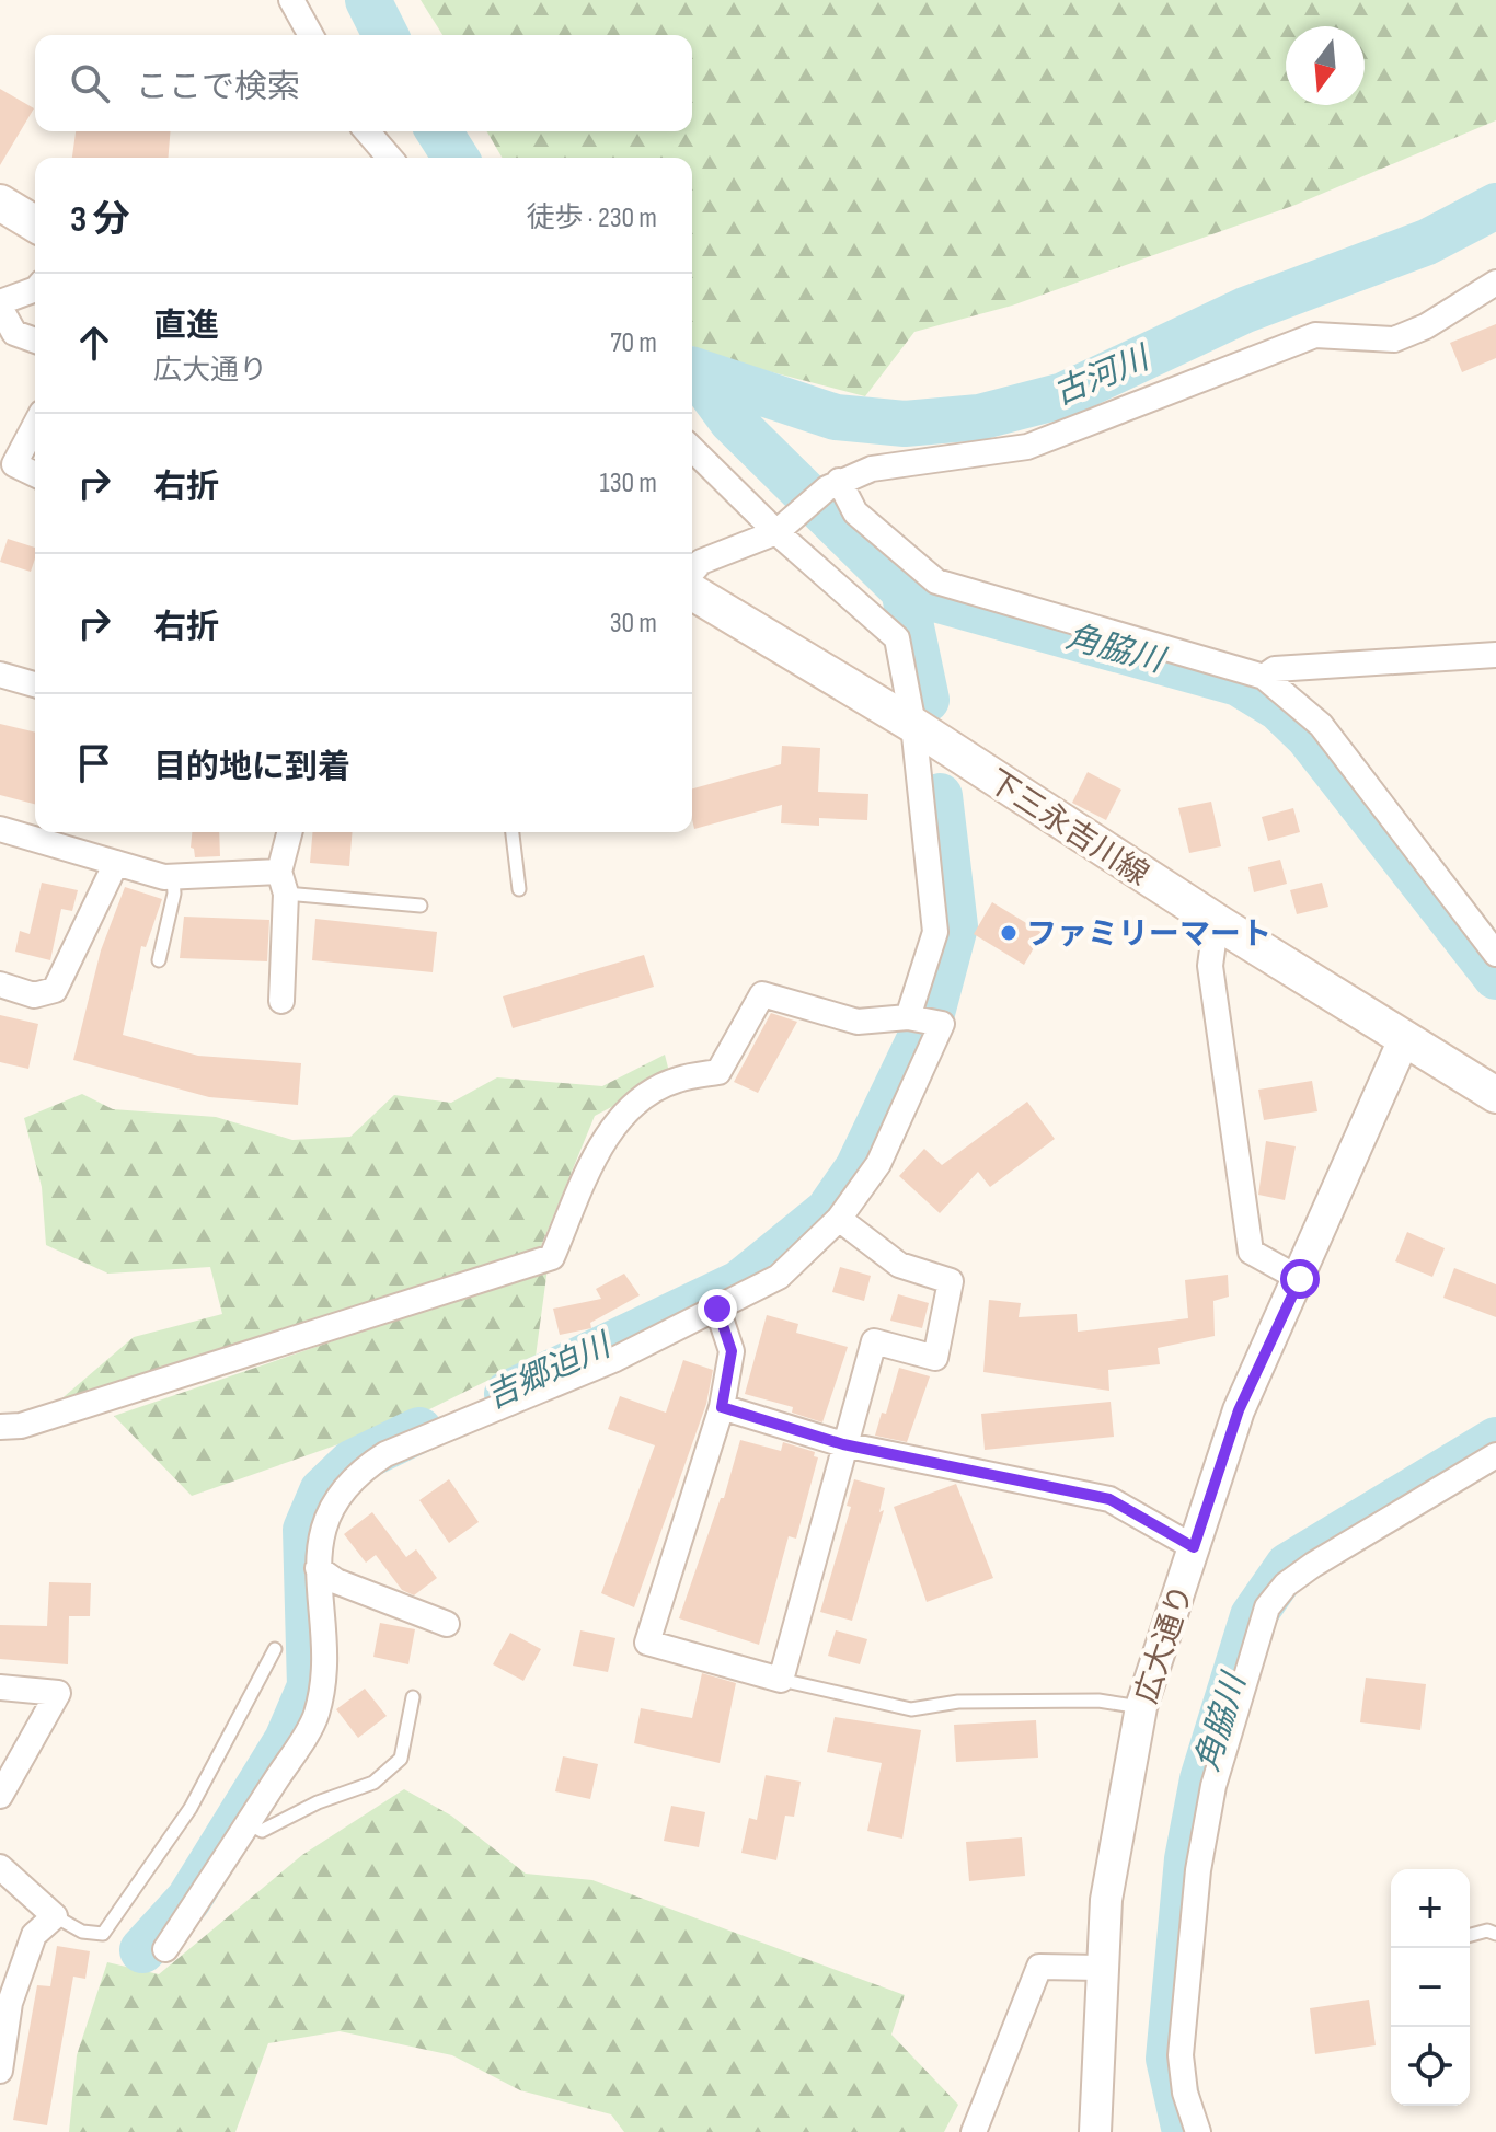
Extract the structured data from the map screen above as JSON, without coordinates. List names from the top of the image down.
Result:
{
  "streets": {
    "main road": ["下三永吉川線"],
    "street": ["広大通り"]
  },
  "crossings": [
    ["下三永吉川線", "広大通り"]
  ],
  "water": ["古河川", "角脇川", "吉郷迫川"],
  "places": ["ファミリーマート"],
  "north": "bottom",
  "page": {
    "search": "ここで検索",
    "heading": ["3 分", "徒歩 · 230 m"],
    "list": [
      ["直進", "広大通り", "70 m"],
      ["右折", "130 m"],
      ["右折", "30 m"],
      "目的地に到着"
    ],
    "map_buttons": ["+", "−"]
  }
}
